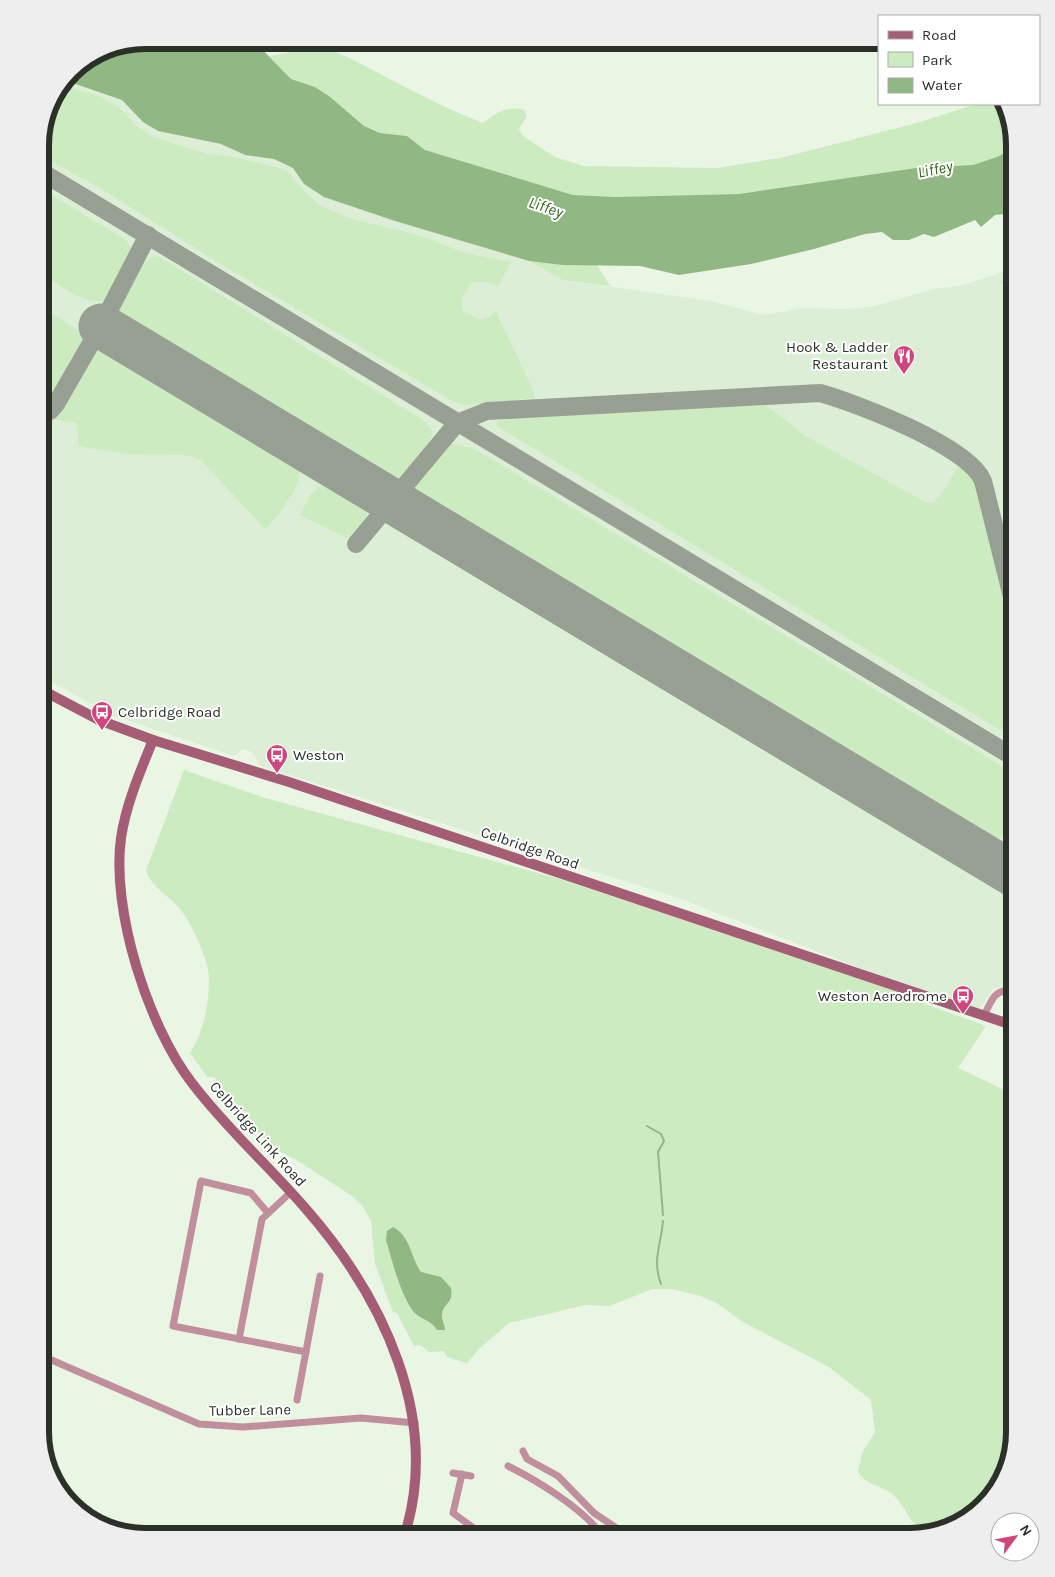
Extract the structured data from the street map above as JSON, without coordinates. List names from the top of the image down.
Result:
{
  "streets": {
    "main road": ["Celbridge Road", "Celbridge Link Road"],
    "street": ["Tubber Lane"]
  },
  "crossings": [
    ["Celbridge Road", "Celbridge Link Road"],
    ["Celbridge Link Road", "Tubber Lane"]
  ],
  "water": ["Liffey"],
  "places": {
    "restaurant": ["Hook & Ladder Restaurant"],
    "bus stop": ["Celbridge Road", "Weston", "Weston Aerodrome"]
  },
  "legend": ["Road", "Park", "Water"],
  "north": "top right"
}
